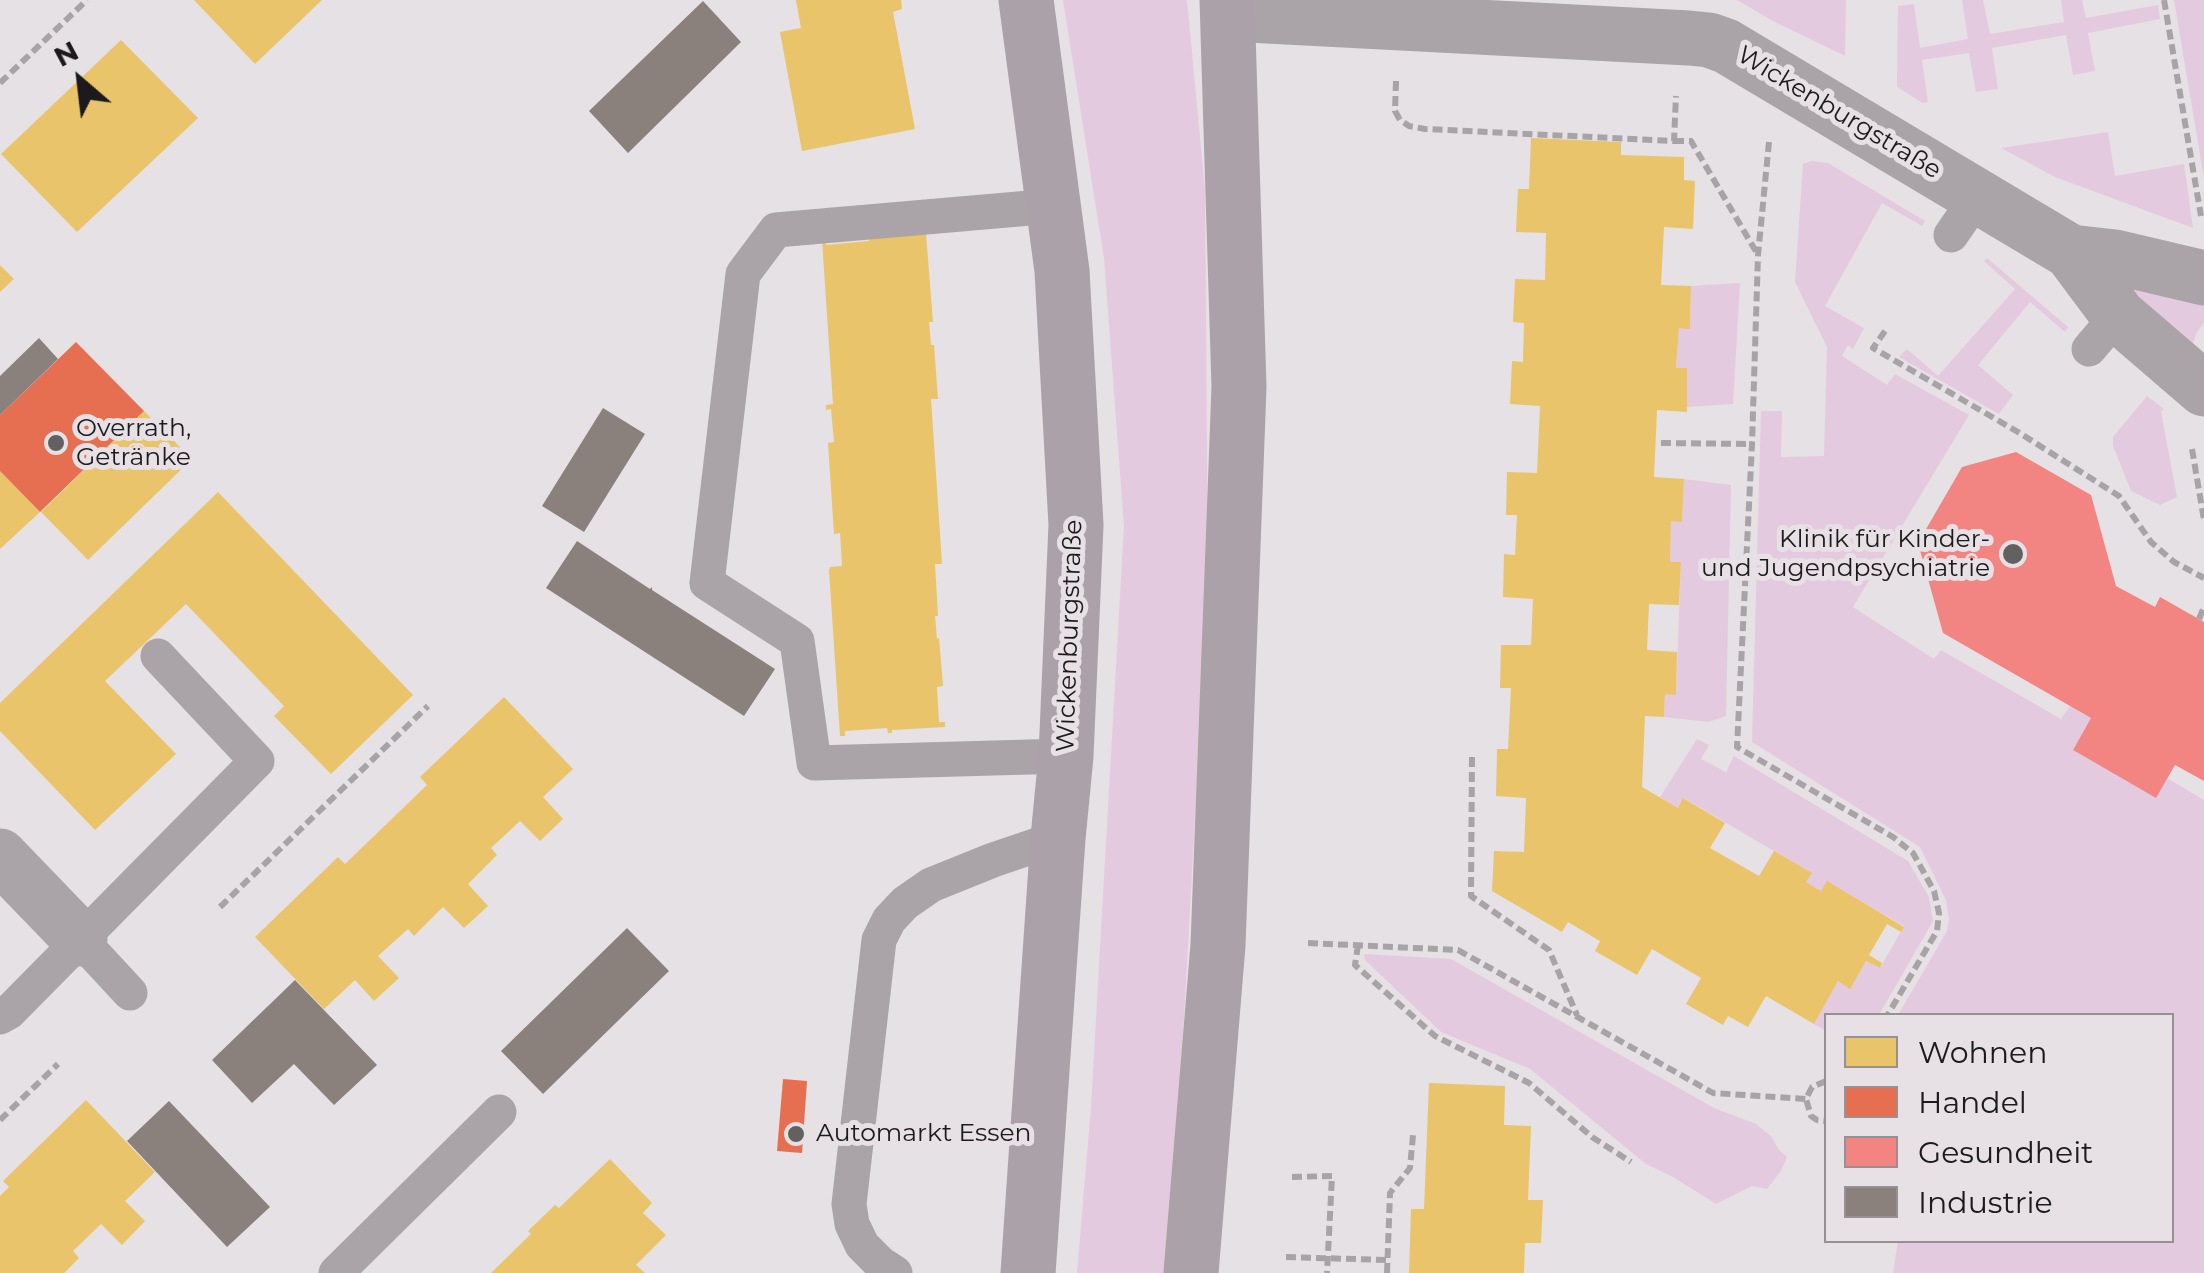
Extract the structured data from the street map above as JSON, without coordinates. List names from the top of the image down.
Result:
{
  "streets": {
    "main road": ["Wickenburgstraße"]
  },
  "places": ["Overrath, Getränke", "Klinik für Kinder- und Jugendpsychiatrie", "Automarkt Essen"],
  "legend": [
    "Wohnen",
    "Handel",
    "Gesundheit",
    "Industrie"
  ],
  "north": "top left"
}
